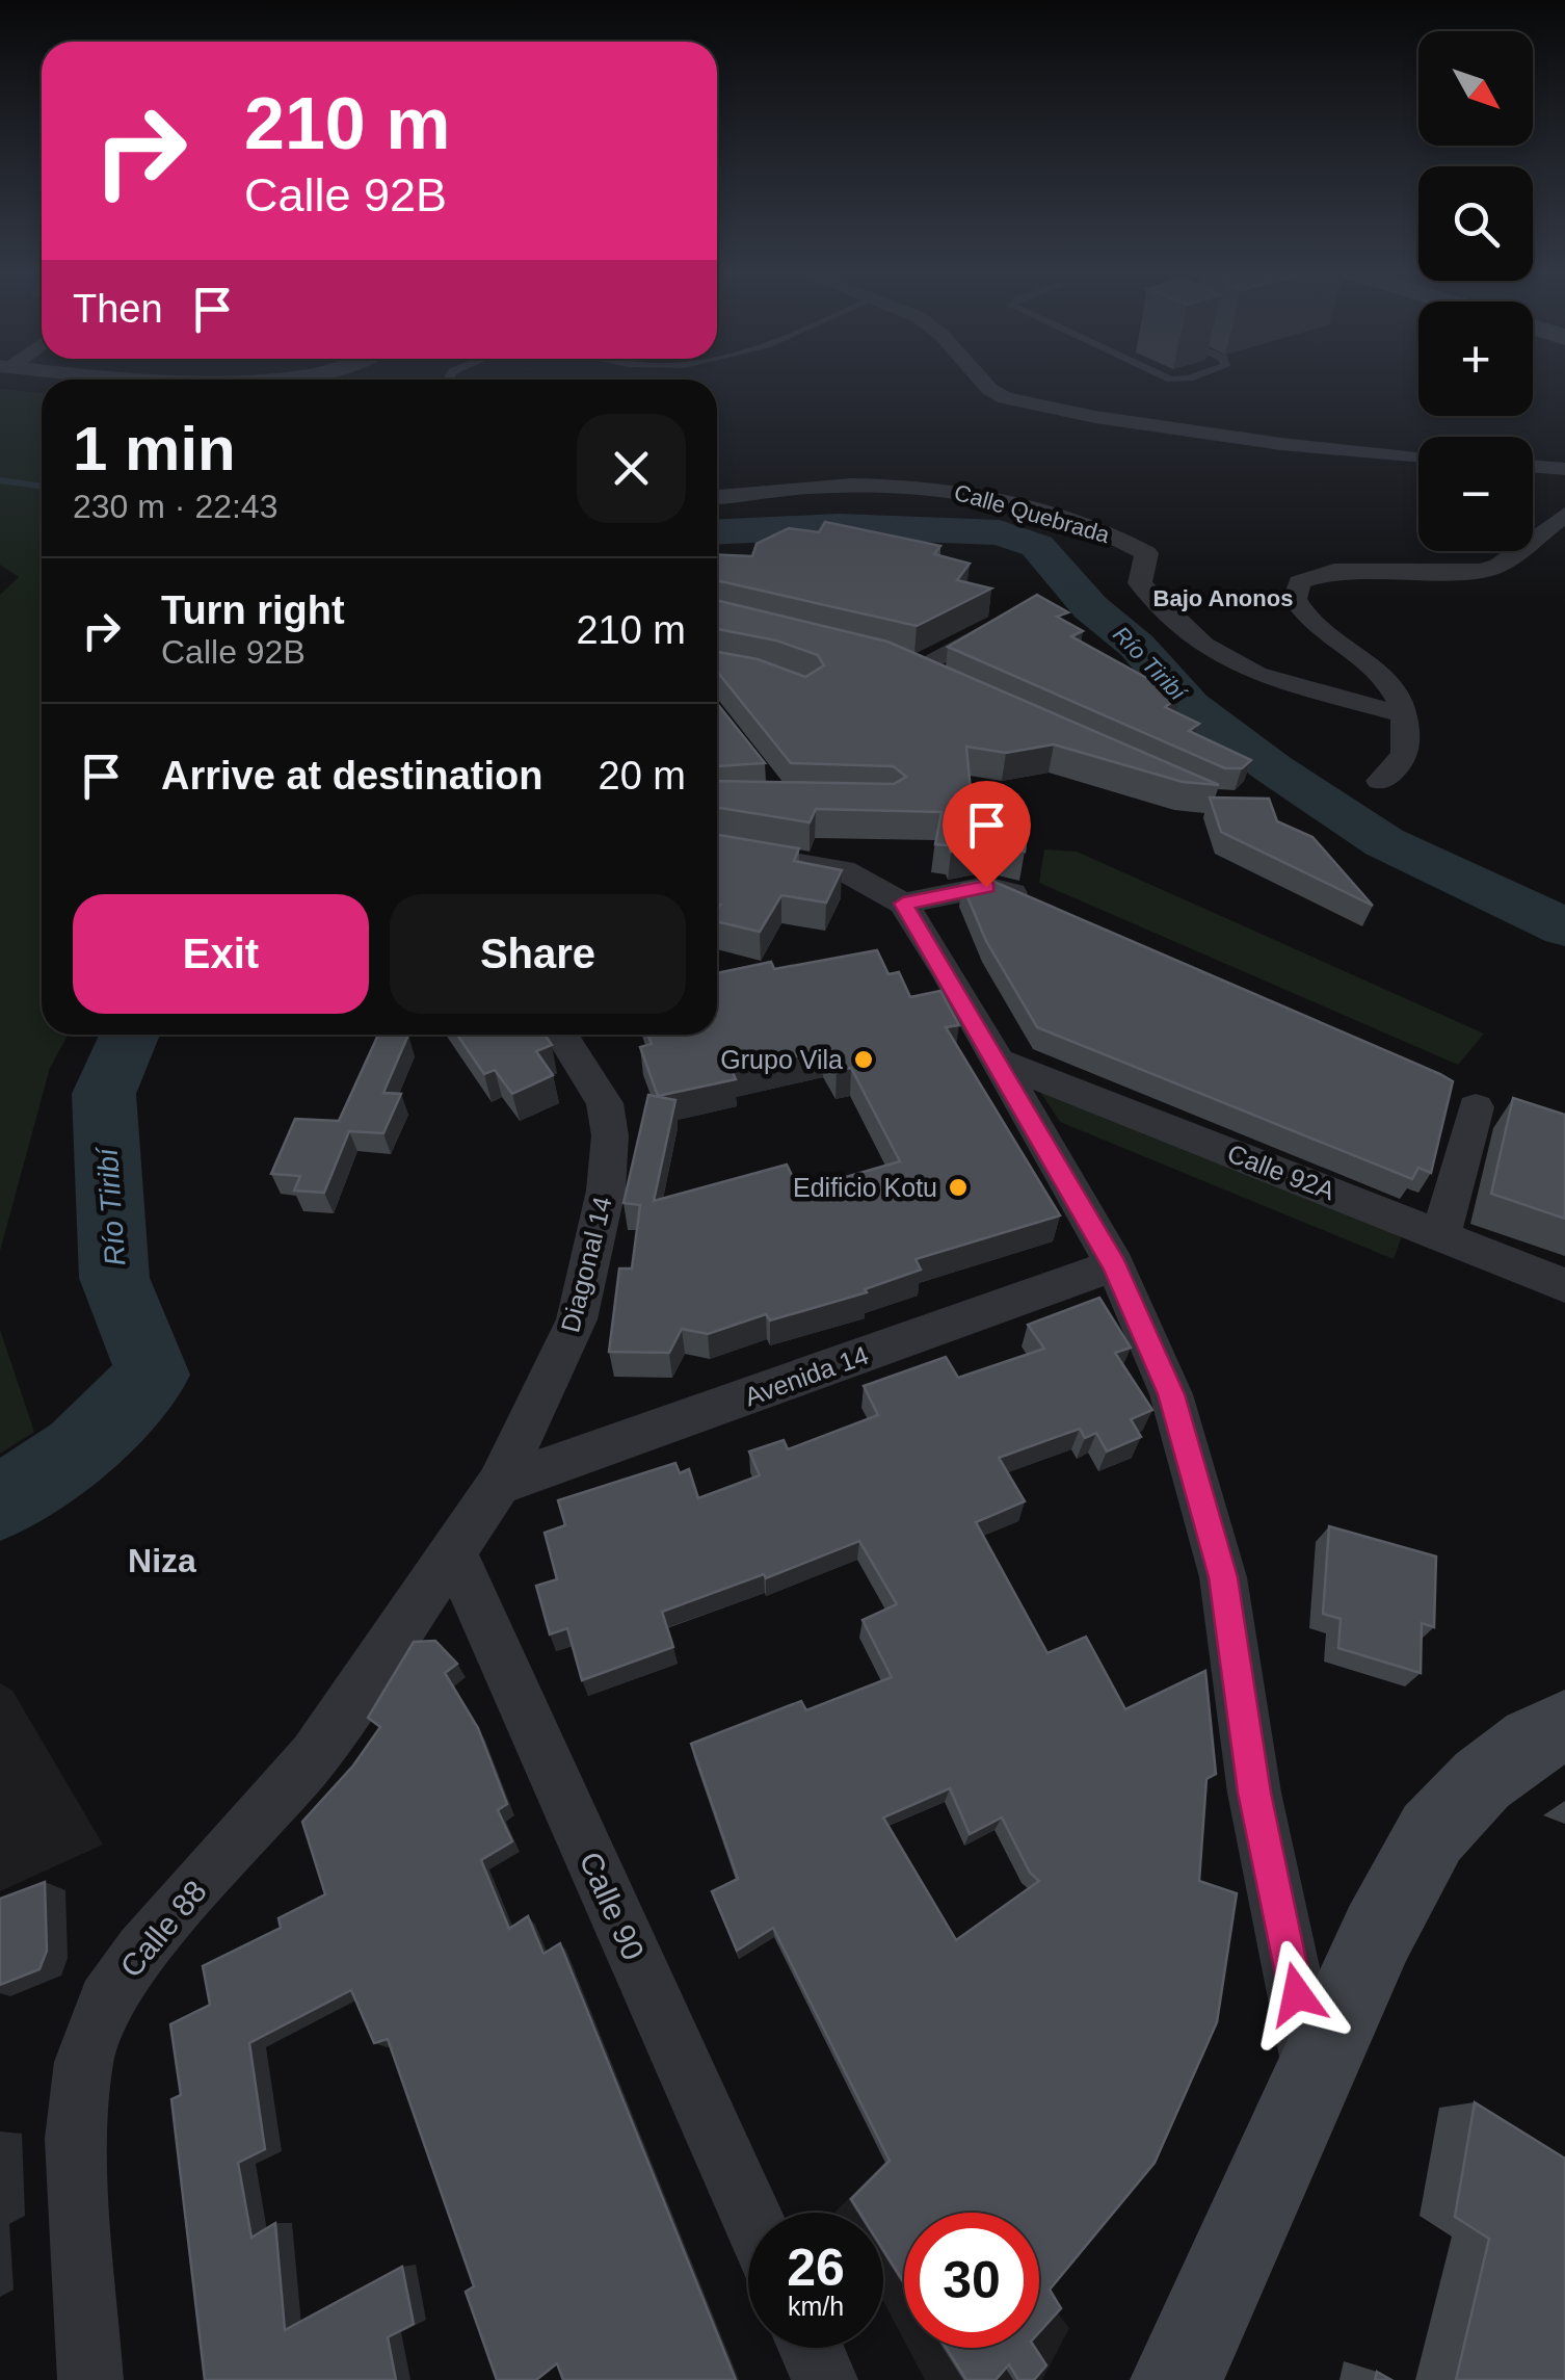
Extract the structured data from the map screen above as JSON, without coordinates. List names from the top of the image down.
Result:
{
  "streets": {
    "street": [
      "Calle Quebrada",
      "Calle 92A",
      "Diagonal 14",
      "Avenida 14",
      "Calle 90",
      "Calle 88"
    ]
  },
  "crossings": [
    ["Diagonal 14", "Avenida 14"],
    ["Diagonal 14", "Calle 90"],
    ["Diagonal 14", "Calle 88"],
    ["Calle 90", "Calle 88"]
  ],
  "districts": ["Bajo Anonos", "Niza"],
  "water": ["Río Tiribí"],
  "places": ["Grupo Vila", "Edificio Kotu"],
  "north": "bottom right",
  "page": {
    "map_buttons": ["+", "−"],
    "turn": ["210 m", "Calle 92B"],
    "then": "Then",
    "heading": ["1 min", "230 m · 22:43"],
    "list": [
      {
        "name": "Turn right",
        "note": "Calle 92B",
        "value": "210 m"
      },
      {
        "name": "Arrive at destination",
        "value": "20 m"
      }
    ],
    "buttons": ["Exit", "Share"],
    "speed": "26 km/h",
    "limit": "30"
  }
}
